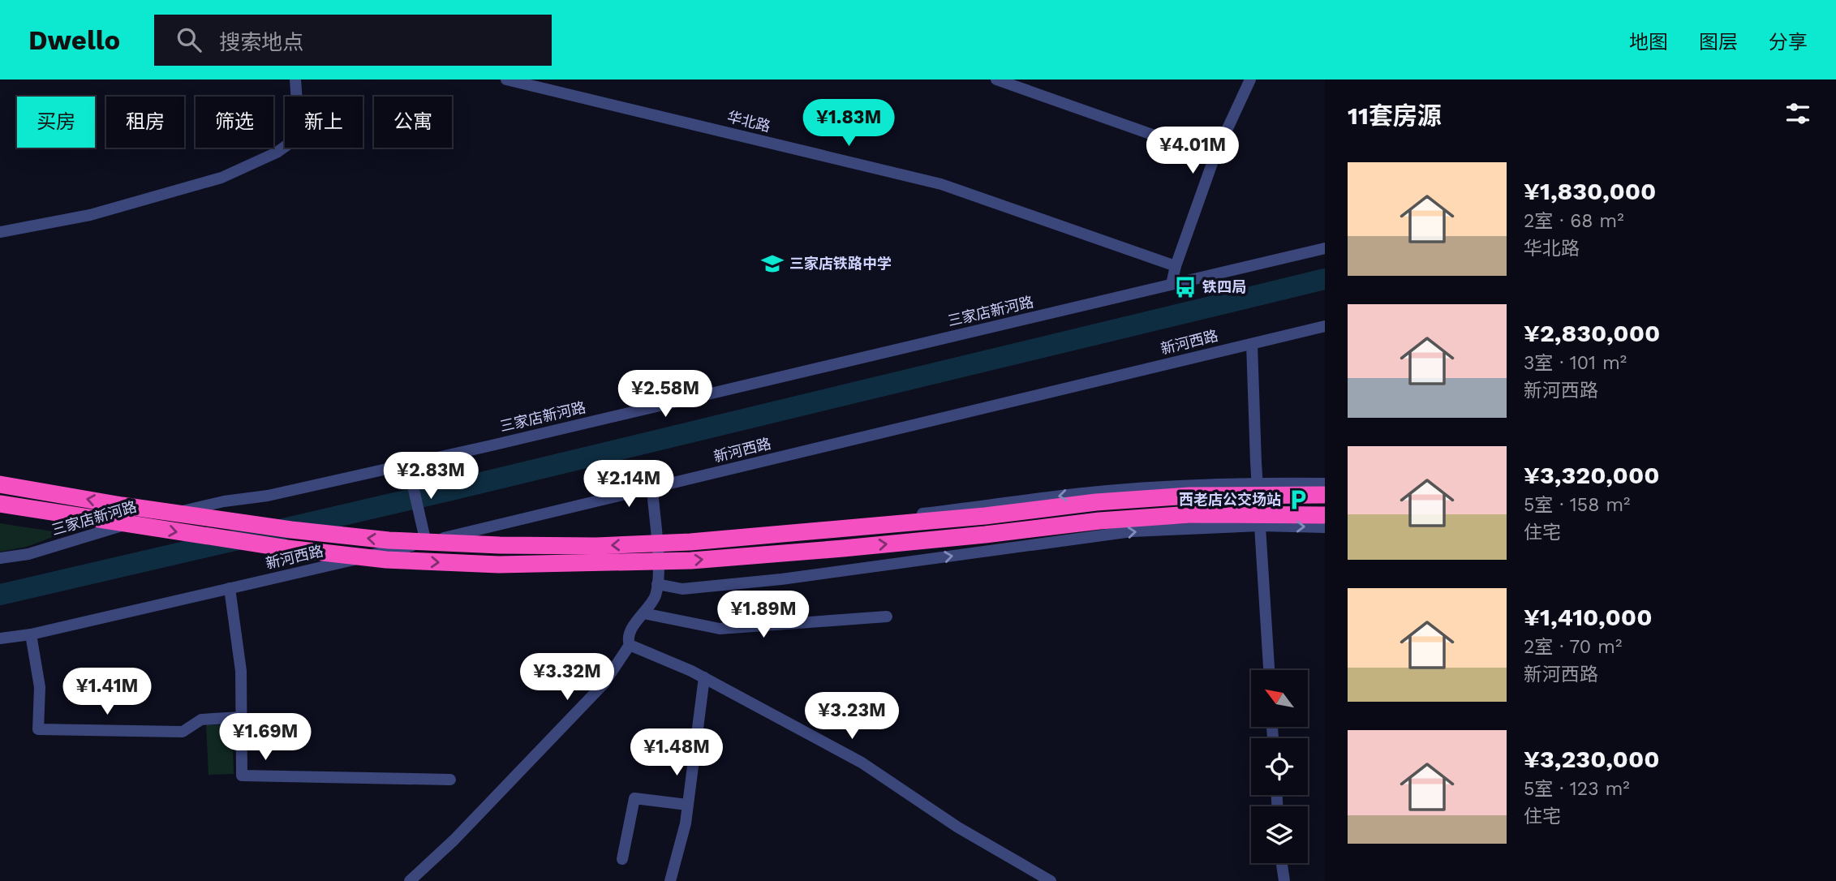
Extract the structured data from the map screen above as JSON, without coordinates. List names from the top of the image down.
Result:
{
  "streets": {
    "street": ["华北路", "三家店新河路", "新河西路"]
  },
  "places": {
    "school or university": ["三家店铁路中学"],
    "bus stop": ["铁四局"],
    "parking": ["西老店公交场站"]
  },
  "north": "top left",
  "page": {
    "header": "Dwello",
    "search": "搜索地点",
    "nav": ["地图", "图层", "分享"],
    "heading": "11套房源",
    "chip": [
      "买房",
      "租房",
      "筛选",
      "新上",
      "公寓"
    ],
    "price": [
      "¥1.83M",
      "¥4.01M",
      "¥2.58M",
      "¥2.83M",
      "¥2.14M",
      "¥1.89M",
      "¥3.32M",
      "¥1.41M",
      "¥3.23M",
      "¥1.69M",
      "¥1.48M"
    ],
    "list": [
      {
        "name": "¥1,830,000",
        "note": "2室 · 68 m² · 华北路"
      },
      {
        "name": "¥2,830,000",
        "note": "3室 · 101 m² · 新河西路"
      },
      {
        "name": "¥3,320,000",
        "note": "5室 · 158 m² · 住宅"
      },
      {
        "name": "¥1,410,000",
        "note": "2室 · 70 m² · 新河西路"
      },
      {
        "name": "¥3,230,000",
        "note": "5室 · 123 m² · 住宅"
      }
    ]
  }
}
